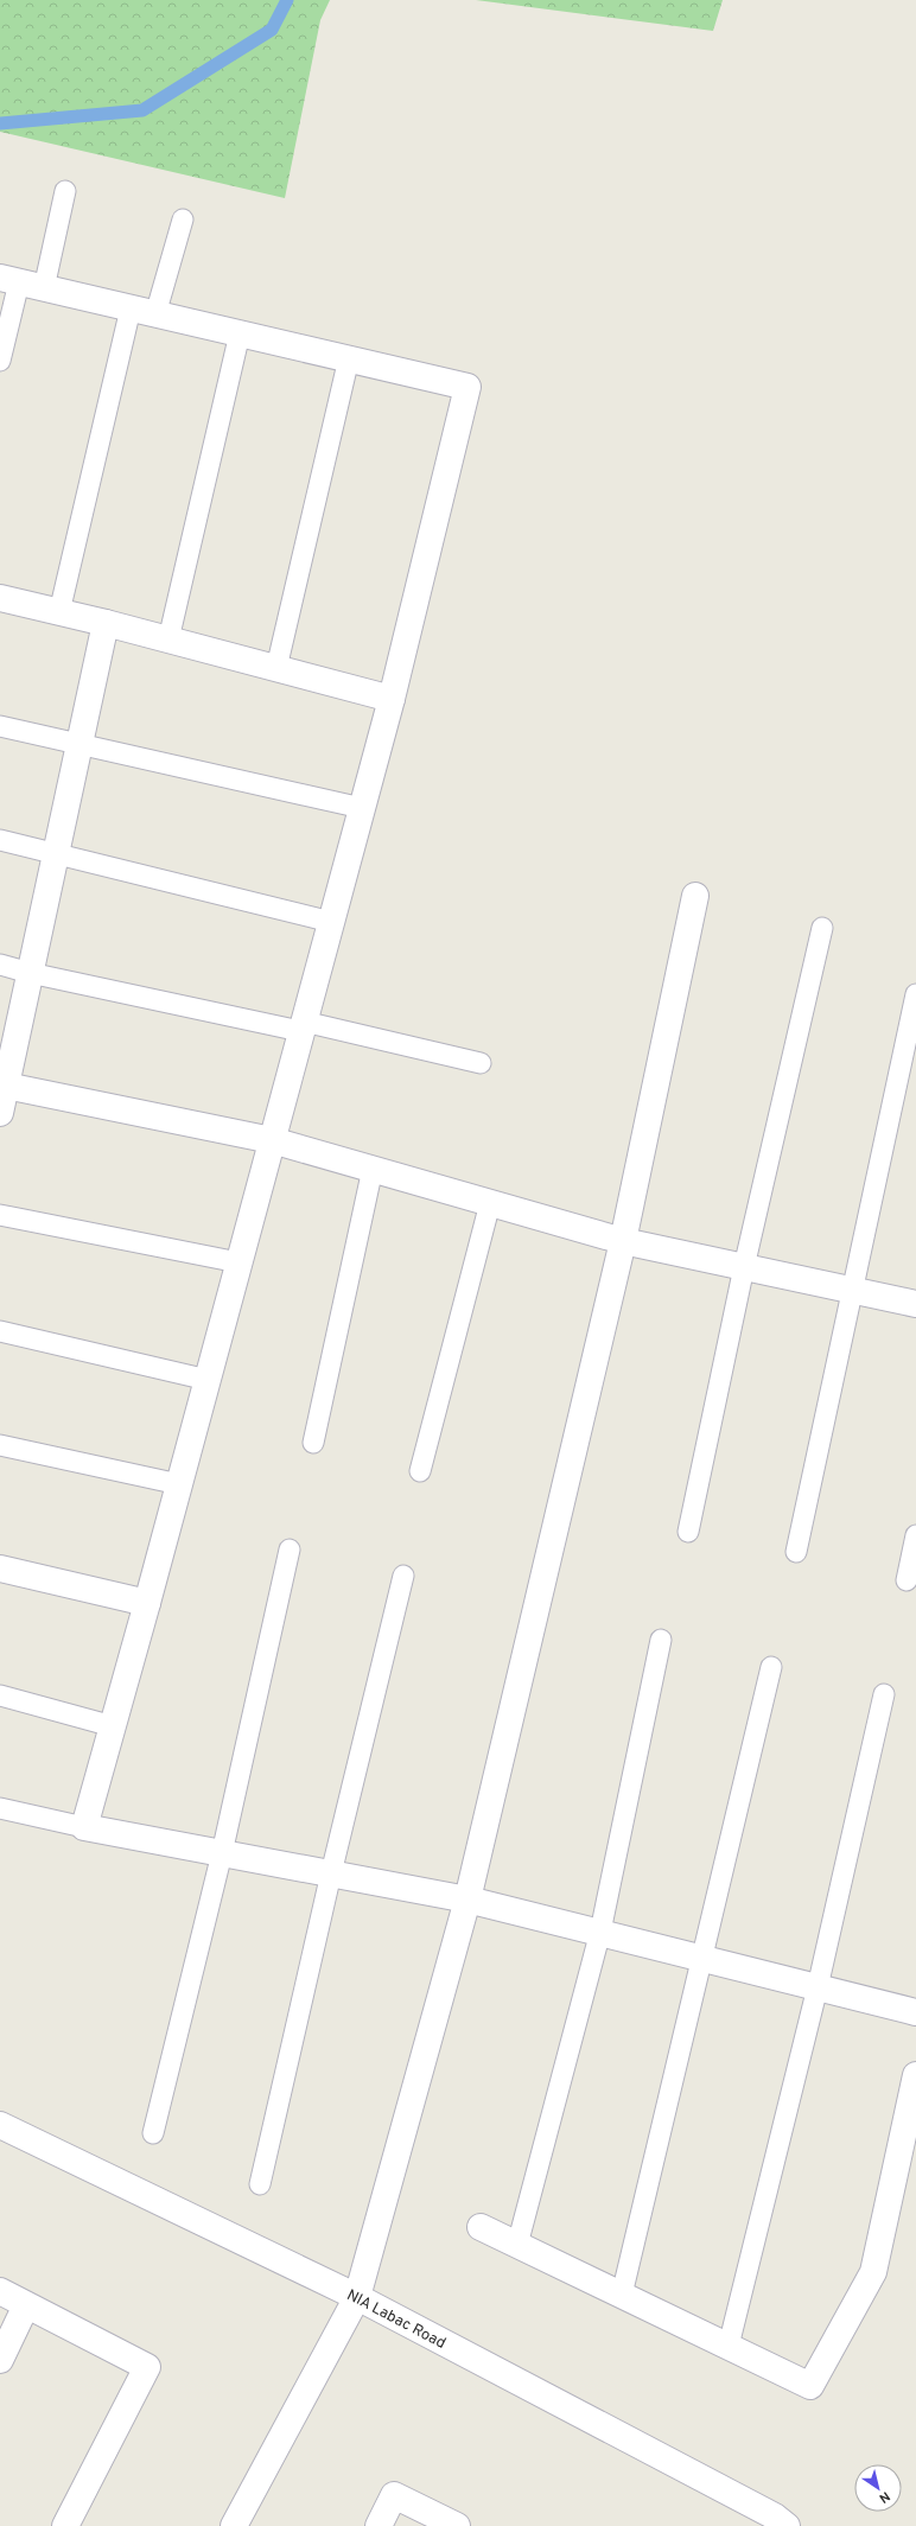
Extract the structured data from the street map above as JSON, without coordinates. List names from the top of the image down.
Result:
{
  "streets": {
    "street": ["NIA Labac Road"]
  },
  "north": "bottom right"
}
